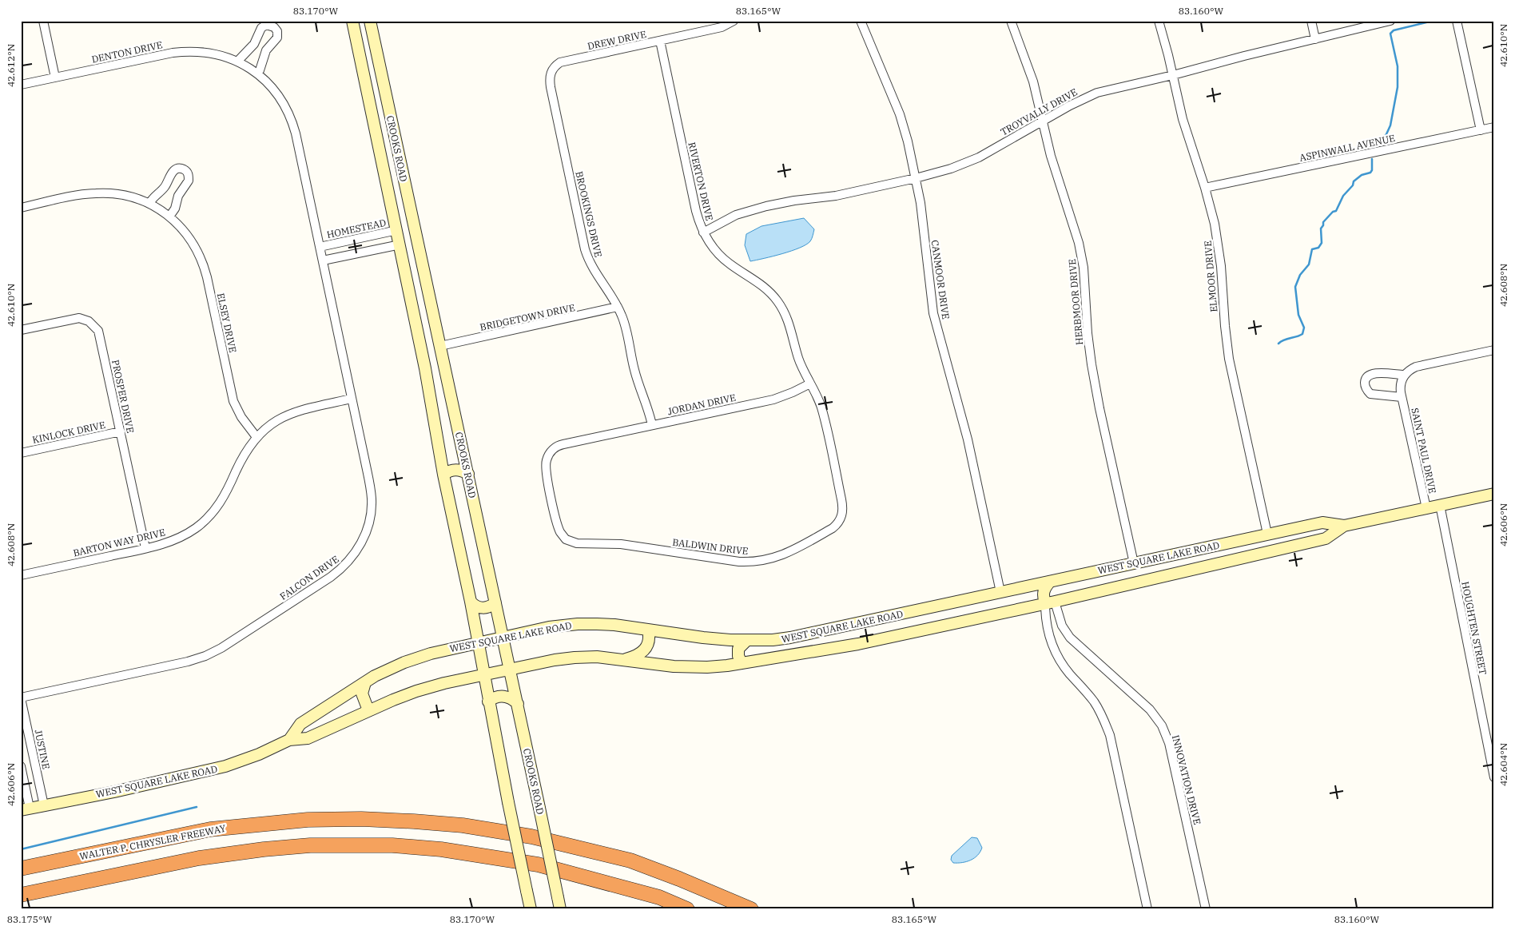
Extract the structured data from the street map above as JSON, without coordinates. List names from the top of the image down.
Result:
{
  "streets": {
    "highway": ["WALTER P. CHRYSLER FREEWAY"],
    "main road": ["CROOKS ROAD", "WEST SQUARE LAKE ROAD"],
    "street": [
      "DREW DRIVE",
      "DENTON DRIVE",
      "TROYVALLY DRIVE",
      "ASPINWALL AVENUE",
      "RIVERTON DRIVE",
      "BROOKINGS DRIVE",
      "HOMESTEAD",
      "ELMOOR DRIVE",
      "CANMOOR DRIVE",
      "HERBMOOR DRIVE",
      "BRIDGETOWN DRIVE",
      "ELSEY DRIVE",
      "PROSPER DRIVE",
      "JORDAN DRIVE",
      "KINLOCK DRIVE",
      "SAINT PAUL DRIVE",
      "BARTON WAY DRIVE",
      "BALDWIN DRIVE",
      "FALCON DRIVE",
      "HOUGHTEN STREET",
      "JUSTINE",
      "INNOVATION DRIVE"
    ]
  },
  "crossings": [
    ["DREW DRIVE", "RIVERTON DRIVE"],
    ["DREW DRIVE", "BROOKINGS DRIVE"],
    ["DENTON DRIVE", "HOMESTEAD"],
    ["DENTON DRIVE", "FALCON DRIVE"],
    ["TROYVALLY DRIVE", "RIVERTON DRIVE"],
    ["TROYVALLY DRIVE", "ELMOOR DRIVE"],
    ["TROYVALLY DRIVE", "CANMOOR DRIVE"],
    ["TROYVALLY DRIVE", "HERBMOOR DRIVE"],
    ["ASPINWALL AVENUE", "ELMOOR DRIVE"],
    ["CROOKS ROAD", "HOMESTEAD"],
    ["CROOKS ROAD", "BRIDGETOWN DRIVE"],
    ["CROOKS ROAD", "WEST SQUARE LAKE ROAD"],
    ["RIVERTON DRIVE", "JORDAN DRIVE"],
    ["RIVERTON DRIVE", "BALDWIN DRIVE"],
    ["BROOKINGS DRIVE", "BRIDGETOWN DRIVE"],
    ["BROOKINGS DRIVE", "JORDAN DRIVE"],
    ["HOMESTEAD", "FALCON DRIVE"],
    ["ELMOOR DRIVE", "WEST SQUARE LAKE ROAD"],
    ["CANMOOR DRIVE", "WEST SQUARE LAKE ROAD"],
    ["HERBMOOR DRIVE", "WEST SQUARE LAKE ROAD"],
    ["ELSEY DRIVE", "BARTON WAY DRIVE"],
    ["PROSPER DRIVE", "KINLOCK DRIVE"],
    ["PROSPER DRIVE", "BARTON WAY DRIVE"],
    ["JORDAN DRIVE", "BALDWIN DRIVE"],
    ["SAINT PAUL DRIVE", "WEST SQUARE LAKE ROAD"],
    ["BARTON WAY DRIVE", "FALCON DRIVE"],
    ["WEST SQUARE LAKE ROAD", "HOUGHTEN STREET"],
    ["WEST SQUARE LAKE ROAD", "JUSTINE"],
    ["WEST SQUARE LAKE ROAD", "INNOVATION DRIVE"],
    ["FALCON DRIVE", "JUSTINE"]
  ],
  "coordinates": [
    "83.170°W",
    "83.165°W",
    "83.160°W",
    "42.610°N",
    "42.612°N",
    "42.608°N",
    "42.606°N",
    "42.604°N",
    "83.175°W"
  ]
}
